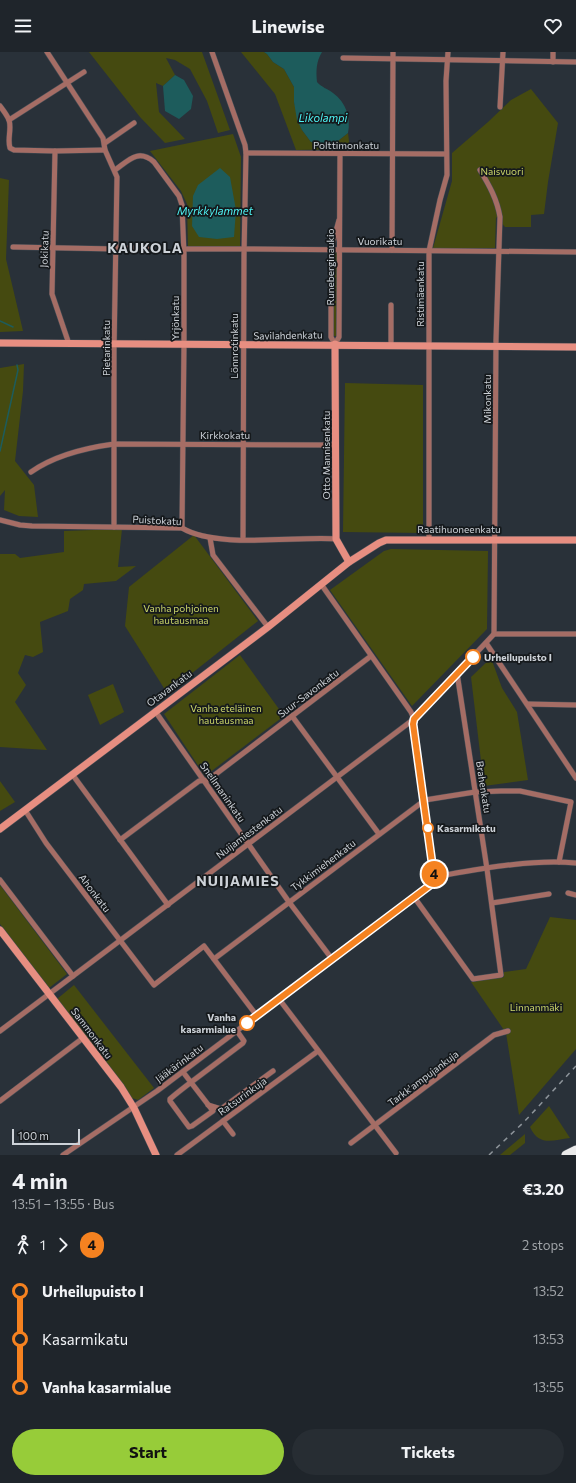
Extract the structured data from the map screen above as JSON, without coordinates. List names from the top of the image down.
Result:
{
  "streets": {
    "main road": [
      "Savilahdenkatu",
      "Otto Mannisenkatu",
      "Raatihuoneenkatu",
      "Otavankatu",
      "Sammonkatu"
    ],
    "street": [
      "Polttimonkatu",
      "Vuorikatu",
      "Jokikatu",
      "Runeberginaukio",
      "Ristimäenkatu",
      "Yrjönkatu",
      "Lönnrotinkatu",
      "Pietarinkatu",
      "Mikonkatu",
      "Kirkkokatu",
      "Puistokatu",
      "Suur-Savonkatu",
      "Brahenkatu",
      "Snellmaninkatu",
      "Nuijamiestenkatu",
      "Tykkimiehenkatu",
      "Ahonkatu",
      "Jääkärinkatu",
      "Tarkk'ampujankuja",
      "Ratsurinkuja"
    ]
  },
  "crossings": [
    ["Polttimonkatu", "Ristimäenkatu"],
    ["Polttimonkatu", "Lönnrotinkatu"],
    ["Vuorikatu", "Runeberginaukio"],
    ["Vuorikatu", "Ristimäenkatu"],
    ["Vuorikatu", "Yrjönkatu"],
    ["Vuorikatu", "Lönnrotinkatu"],
    ["Vuorikatu", "Mikonkatu"],
    ["Jokikatu", "Savilahdenkatu"],
    ["Runeberginaukio", "Savilahdenkatu"],
    ["Runeberginaukio", "Otto Mannisenkatu"],
    ["Ristimäenkatu", "Savilahdenkatu"],
    ["Ristimäenkatu", "Raatihuoneenkatu"],
    ["Yrjönkatu", "Savilahdenkatu"],
    ["Yrjönkatu", "Pietarinkatu"],
    ["Yrjönkatu", "Kirkkokatu"],
    ["Yrjönkatu", "Puistokatu"],
    ["Savilahdenkatu", "Lönnrotinkatu"],
    ["Savilahdenkatu", "Pietarinkatu"],
    ["Savilahdenkatu", "Mikonkatu"],
    ["Savilahdenkatu", "Otto Mannisenkatu"],
    ["Lönnrotinkatu", "Kirkkokatu"],
    ["Lönnrotinkatu", "Puistokatu"],
    ["Pietarinkatu", "Kirkkokatu"],
    ["Pietarinkatu", "Puistokatu"],
    ["Mikonkatu", "Raatihuoneenkatu"],
    ["Mikonkatu", "Nuijamiestenkatu"],
    ["Kirkkokatu", "Otto Mannisenkatu"],
    ["Otto Mannisenkatu", "Puistokatu"],
    ["Otto Mannisenkatu", "Raatihuoneenkatu"],
    ["Otto Mannisenkatu", "Otavankatu"],
    ["Raatihuoneenkatu", "Otavankatu"],
    ["Otavankatu", "Snellmaninkatu"],
    ["Otavankatu", "Ahonkatu"],
    ["Suur-Savonkatu", "Snellmaninkatu"],
    ["Brahenkatu", "Nuijamiestenkatu"],
    ["Brahenkatu", "Jääkärinkatu"],
    ["Snellmaninkatu", "Nuijamiestenkatu"],
    ["Snellmaninkatu", "Tykkimiehenkatu"],
    ["Snellmaninkatu", "Jääkärinkatu"],
    ["Nuijamiestenkatu", "Ahonkatu"],
    ["Nuijamiestenkatu", "Sammonkatu"],
    ["Tykkimiehenkatu", "Ahonkatu"],
    ["Sammonkatu", "Jääkärinkatu"]
  ],
  "districts": ["KAUKOLA", "NUIJAMIES"],
  "water": ["Likolampi", "Myrkkylammet"],
  "parks": [
    "Naisvuori",
    "Vanha pohjoinen hautausmaa",
    "Vanha eteläinen hautausmaa",
    "Linnanmäki"
  ],
  "places": ["Urheilupuisto I", "Kasarmikatu", "Vanha kasarmialue"],
  "lines": ["bus line 4"],
  "scale_bar": "100 m",
  "page": {
    "header": "Linewise",
    "on_map": "4",
    "scale": "100 m",
    "heading": ["4 min", "13:51 – 13:55 · Bus", "€3.20"],
    "legs": ["1", "4", "2 stops"],
    "list": [
      {
        "name": "Urheilupuisto I",
        "value": "13:52"
      },
      {
        "name": "Kasarmikatu",
        "value": "13:53"
      },
      {
        "name": "Vanha kasarmialue",
        "value": "13:55"
      }
    ],
    "buttons": ["Start", "Tickets"]
  }
}
